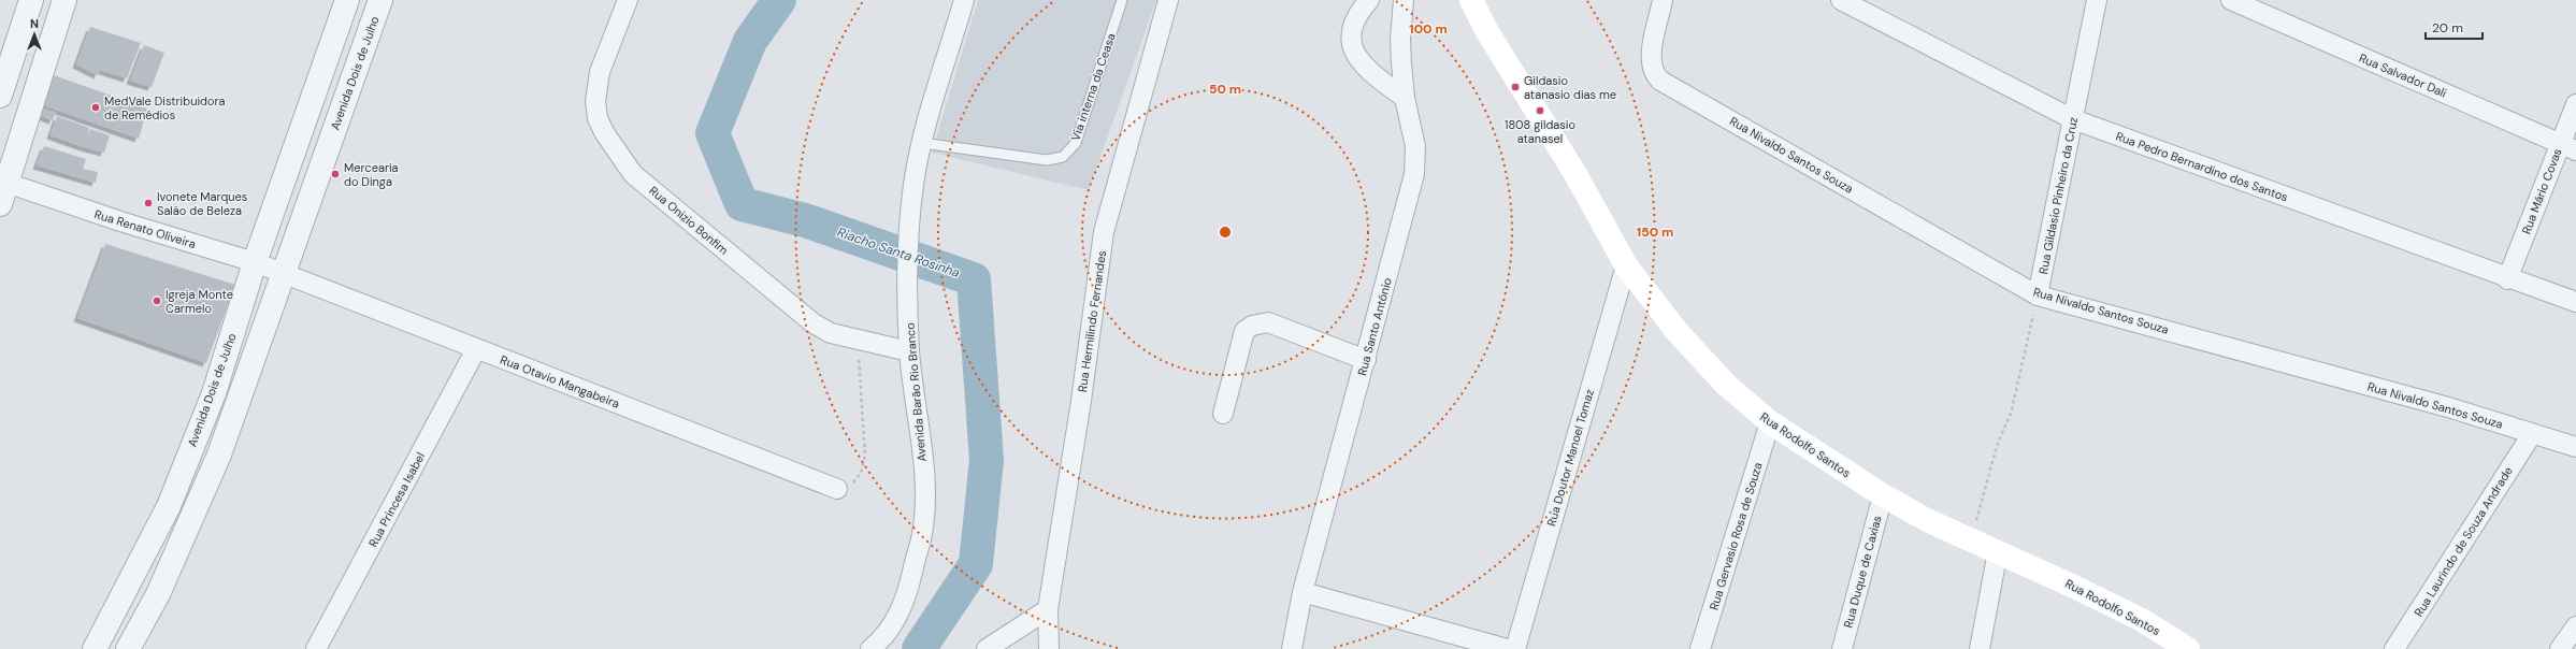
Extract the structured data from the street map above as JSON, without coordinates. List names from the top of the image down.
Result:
{
  "streets": {
    "main road": ["Rua Rodolfo Santos"],
    "street": [
      "Avenida Dois de Julho",
      "Rua Salvador Dali",
      "Rua Nivaldo Santos Souza",
      "Rua Pedro Bernardino dos Santos",
      "Rua Mário Covas",
      "Rua Gildasio Pinheiro da Cruz",
      "Rua Onizio Bonfim",
      "Rua Renato Oliveira",
      "Rua Hermilindo Fernandes",
      "Rua Santo Antônio",
      "Rua Otavio Mangabeira",
      "Avenida Barão Rio Branco",
      "Rua Doutor Manoel Tomaz",
      "Rua Princesa Isabel",
      "Rua Gervasio Rosa de Souza",
      "Rua Laurindo de Souza Andrade",
      "Rua Duque de Caxias"
    ],
    "lane": ["Via interna da Ceasa"]
  },
  "crossings": [
    ["Avenida Dois de Julho", "Rua Renato Oliveira"],
    ["Avenida Dois de Julho", "Rua Otavio Mangabeira"],
    ["Rua Salvador Dali", "Rua Mário Covas"],
    ["Via interna da Ceasa", "Avenida Barão Rio Branco"],
    ["Rua Nivaldo Santos Souza", "Rua Gildasio Pinheiro da Cruz"],
    ["Rua Nivaldo Santos Souza", "Rua Laurindo de Souza Andrade"],
    ["Rua Pedro Bernardino dos Santos", "Rua Mário Covas"],
    ["Rua Pedro Bernardino dos Santos", "Rua Gildasio Pinheiro da Cruz"],
    ["Rua Onizio Bonfim", "Avenida Barão Rio Branco"],
    ["Rua Renato Oliveira", "Rua Otavio Mangabeira"],
    ["Rua Otavio Mangabeira", "Rua Princesa Isabel"],
    ["Rua Rodolfo Santos", "Rua Doutor Manoel Tomaz"],
    ["Rua Rodolfo Santos", "Rua Gervasio Rosa de Souza"],
    ["Rua Rodolfo Santos", "Rua Duque de Caxias"]
  ],
  "water": ["Riacho Santa Rosinha"],
  "places": [
    "Gildasio atanasio dias me",
    "MedVale Distribuidora de Remédios",
    "1808 gildasio atanasel",
    "Mercearia do Dinga",
    "Ivonete Marques Salão de Beleza",
    "Igreja Monte Carmelo"
  ],
  "scale_bar": "20 m",
  "north": "top",
  "rings": ["100 m", "50 m", "150 m"]
}
